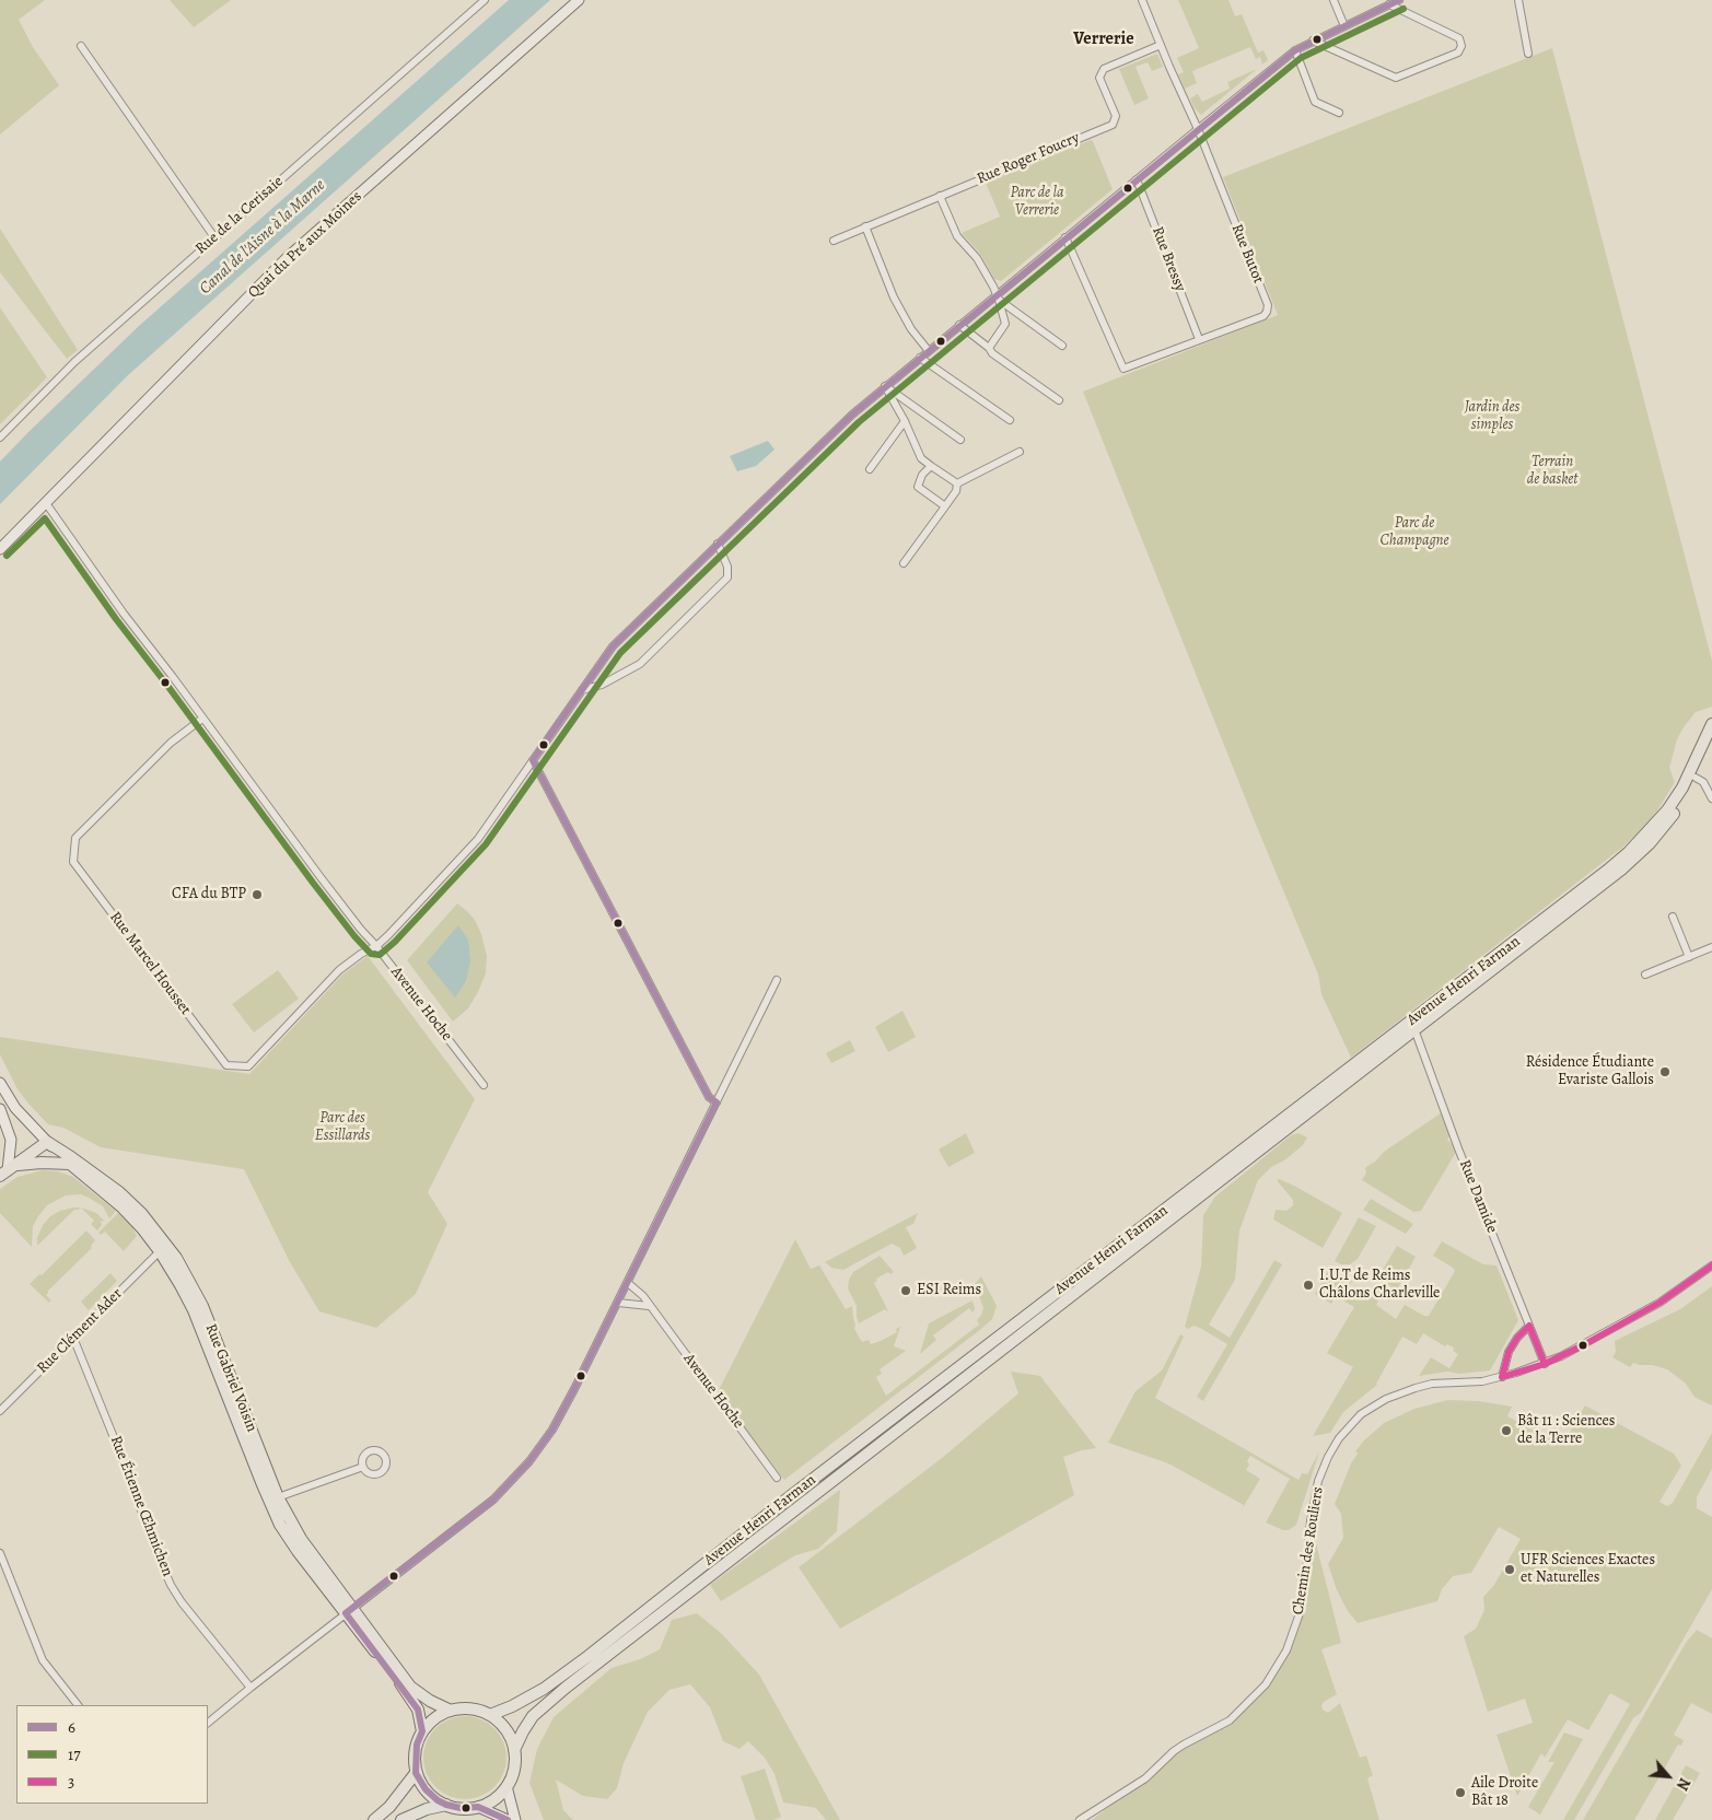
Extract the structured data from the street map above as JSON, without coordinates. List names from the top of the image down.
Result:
{
  "streets": {
    "main road": ["Avenue Henri Farman", "Rue Gabriel Voisin"],
    "street": [
      "Rue Roger Foucry",
      "Rue de la Cerisaie",
      "Quai du Pré aux Moines",
      "Rue Butot",
      "Rue Bressy",
      "Rue Marcel Housset",
      "Avenue Hoche",
      "Rue Damide",
      "Rue Clément Ader",
      "Rue Étienne Œhmichen",
      "Chemin des Rouliers"
    ]
  },
  "crossings": [
    ["Quai du Pré aux Moines", "Avenue Hoche"],
    ["Rue Butot", "Rue Bressy"],
    ["Rue Marcel Housset", "Avenue Hoche"],
    ["Avenue Henri Farman", "Rue Damide"],
    ["Avenue Henri Farman", "Rue Gabriel Voisin"],
    ["Rue Damide", "Chemin des Rouliers"],
    ["Rue Clément Ader", "Rue Étienne Œhmichen"]
  ],
  "districts": ["Verrerie"],
  "water": ["Canal de l'Aisne à la Marne"],
  "parks": [
    "Parc de la Verrerie",
    "Jardin des simples",
    "Terrain de basket",
    "Parc de Champagne",
    "Parc des Essillards"
  ],
  "places": [
    "CFA du BTP",
    "Résidence Étudiante Evariste Gallois",
    "I.U.T de Reims Châlons Charleville",
    "ESI Reims",
    "Bât 11 : Sciences de la Terre",
    "UFR Sciences Exactes et Naturelles",
    "Aile Droite Bât 18"
  ],
  "lines": ["transit line 6", "transit line 17", "transit line 3"],
  "legend": ["6", "17", "3"],
  "north": "bottom right"
}
